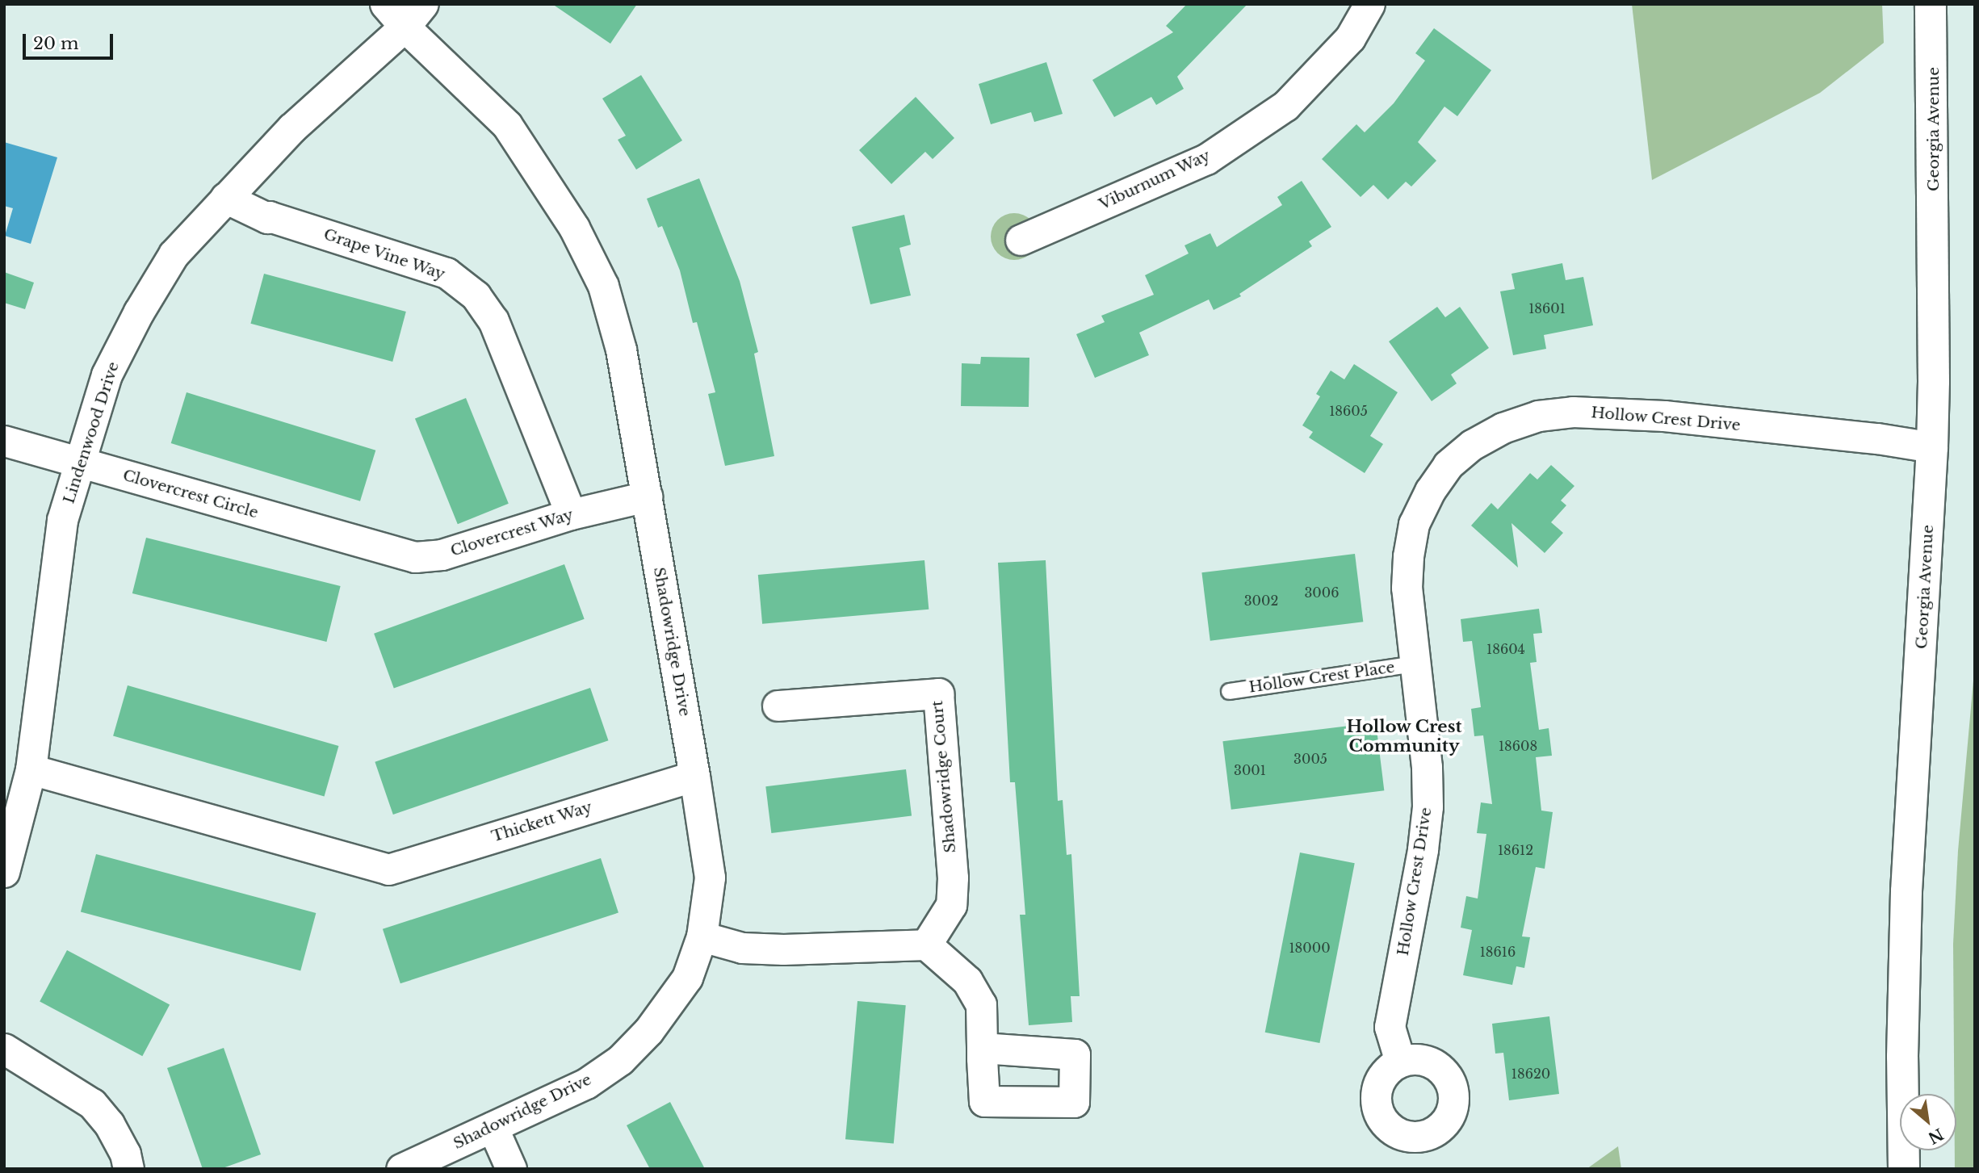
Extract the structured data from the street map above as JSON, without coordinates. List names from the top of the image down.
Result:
{
  "streets": {
    "main road": ["Georgia Avenue"],
    "street": [
      "Viburnum Way",
      "Grape Vine Way",
      "Hollow Crest Drive",
      "Lindenwood Drive",
      "Clovercrest Circle",
      "Clovercrest Way",
      "Shadowridge Drive",
      "Shadowridge Court",
      "Thickett Way"
    ],
    "lane": ["Hollow Crest Place"]
  },
  "crossings": [
    ["Georgia Avenue", "Hollow Crest Drive"],
    ["Grape Vine Way", "Lindenwood Drive"],
    ["Grape Vine Way", "Clovercrest Way"],
    ["Hollow Crest Drive", "Hollow Crest Place"],
    ["Lindenwood Drive", "Clovercrest Circle"],
    ["Lindenwood Drive", "Shadowridge Drive"],
    ["Lindenwood Drive", "Thickett Way"],
    ["Clovercrest Circle", "Clovercrest Way"],
    ["Clovercrest Way", "Shadowridge Drive"],
    ["Shadowridge Drive", "Thickett Way"]
  ],
  "districts": ["Hollow Crest Community"],
  "house_numbers": [
    "18601",
    "18605",
    "3006",
    "3002",
    "18604",
    "18608",
    "3005",
    "3001",
    "18612",
    "18000",
    "18616",
    "18620"
  ],
  "scale_bar": "20 m",
  "north": "bottom right"
}
